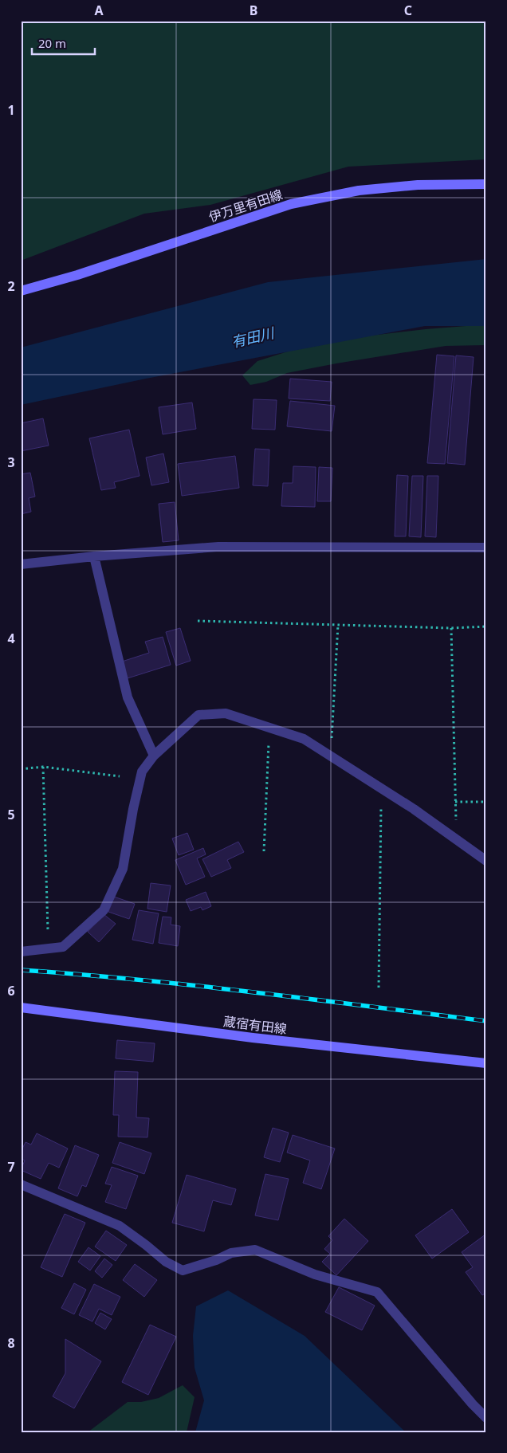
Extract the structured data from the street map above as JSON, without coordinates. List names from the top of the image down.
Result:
{
  "streets": {
    "main road": ["伊万里有田線", "蔵宿有田線"]
  },
  "water": ["有田川"],
  "scale_bar": "20 m",
  "grid": {
    "columns": ["A", "B", "C"],
    "rows": [
      "1",
      "2",
      "3",
      "4",
      "5",
      "6",
      "7",
      "8"
    ]
  }
}
